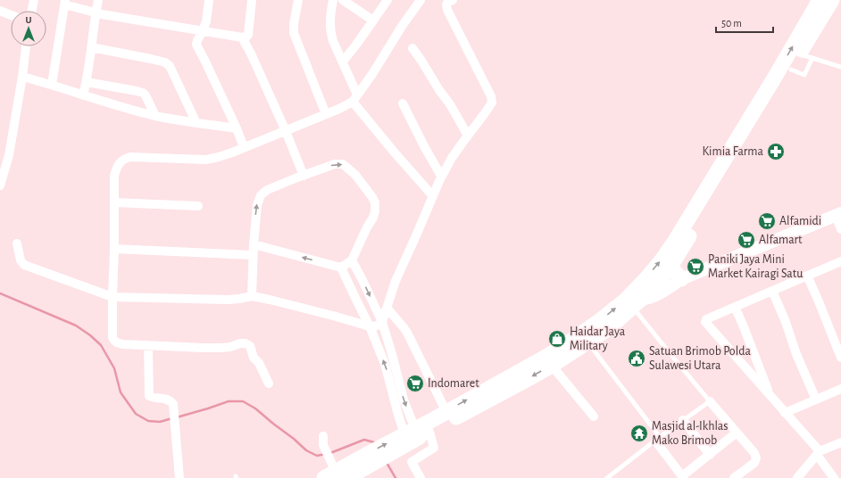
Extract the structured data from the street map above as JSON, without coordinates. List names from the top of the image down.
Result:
{
  "places": {
    "pharmacy": ["Kimia Farma"],
    "supermarket": [
      "Alfamidi",
      "Alfamart",
      "Paniki Jaya Mini Market Kairagi Satu",
      "Indomaret"
    ],
    "shop": ["Haidar Jaya Military"],
    "public building": ["Satuan Brimob Polda Sulawesi Utara"],
    "temple": ["Masjid al-Ikhlas Mako Brimob"]
  },
  "scale_bar": "50 m",
  "north": "top"
}
